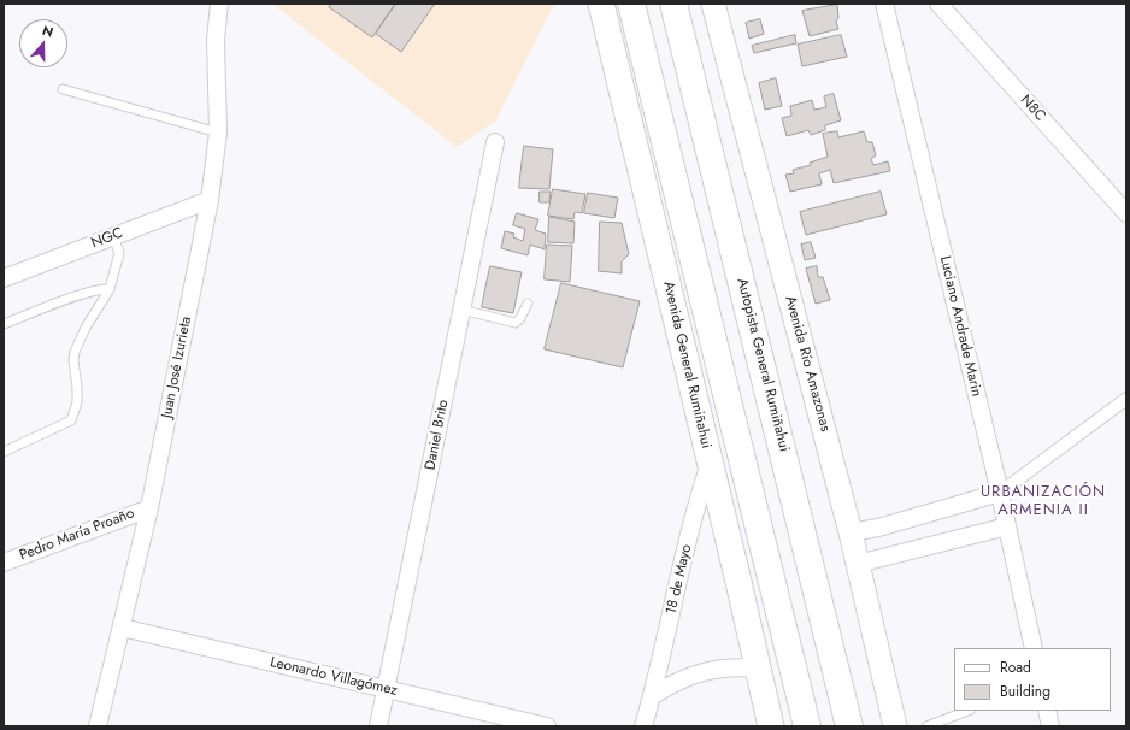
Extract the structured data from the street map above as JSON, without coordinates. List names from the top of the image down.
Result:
{
  "streets": {
    "highway": ["Autopista General Rumiñahui"],
    "main road": ["Avenida Río Amazonas", "Avenida General Rumiñahui"],
    "street": [
      "N8C",
      "NGC",
      "Luciano Andrade Marin",
      "Juan José Izurieta",
      "Daniel Brito",
      "Pedro María Proaño",
      "18 de Mayo",
      "Leonardo Villagómez"
    ]
  },
  "crossings": [
    ["NGC", "Juan José Izurieta"],
    ["Avenida General Rumiñahui", "18 de Mayo"],
    ["Juan José Izurieta", "Pedro María Proaño"],
    ["Juan José Izurieta", "Leonardo Villagómez"],
    ["Daniel Brito", "Leonardo Villagómez"]
  ],
  "districts": ["URBANIZACIÓN ARMENIA II"],
  "legend": ["Road", "Building"],
  "north": "top"
}
